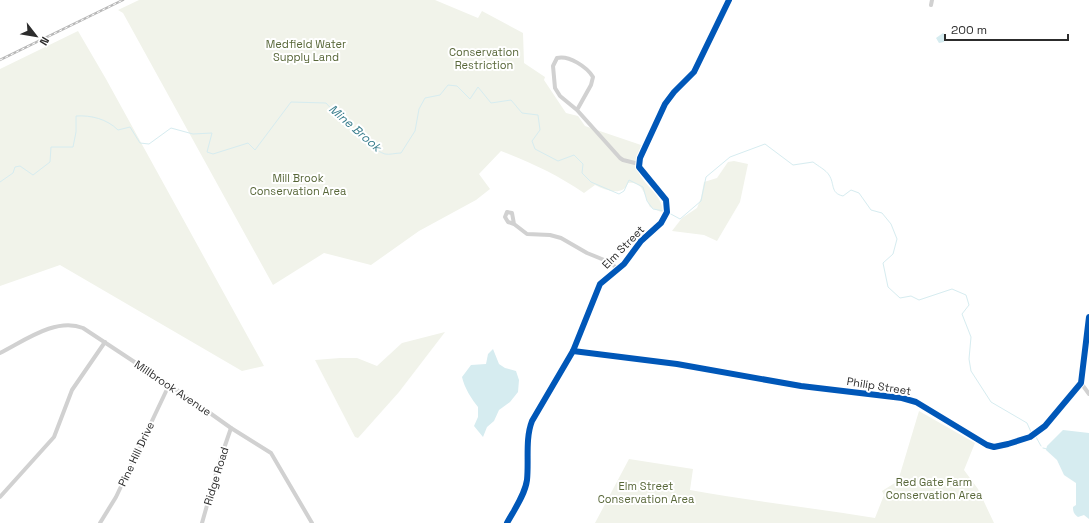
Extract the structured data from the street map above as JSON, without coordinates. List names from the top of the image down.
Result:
{
  "streets": {
    "street": [
      "Elm Street",
      "Philip Street",
      "Millbrook Avenue",
      "Pine Hill Drive",
      "Ridge Road"
    ]
  },
  "crossings": [
    ["Elm Street", "Philip Street"],
    ["Millbrook Avenue", "Pine Hill Drive"],
    ["Millbrook Avenue", "Ridge Road"]
  ],
  "water": ["Mine Brook"],
  "parks": [
    "Medfield Water Supply Land",
    "Conservation Restriction",
    "Mill Brook Conservation Area",
    "Red Gate Farm Conservation Area",
    "Elm Street Conservation Area"
  ],
  "scale_bar": "200 m",
  "north": "bottom right"
}
